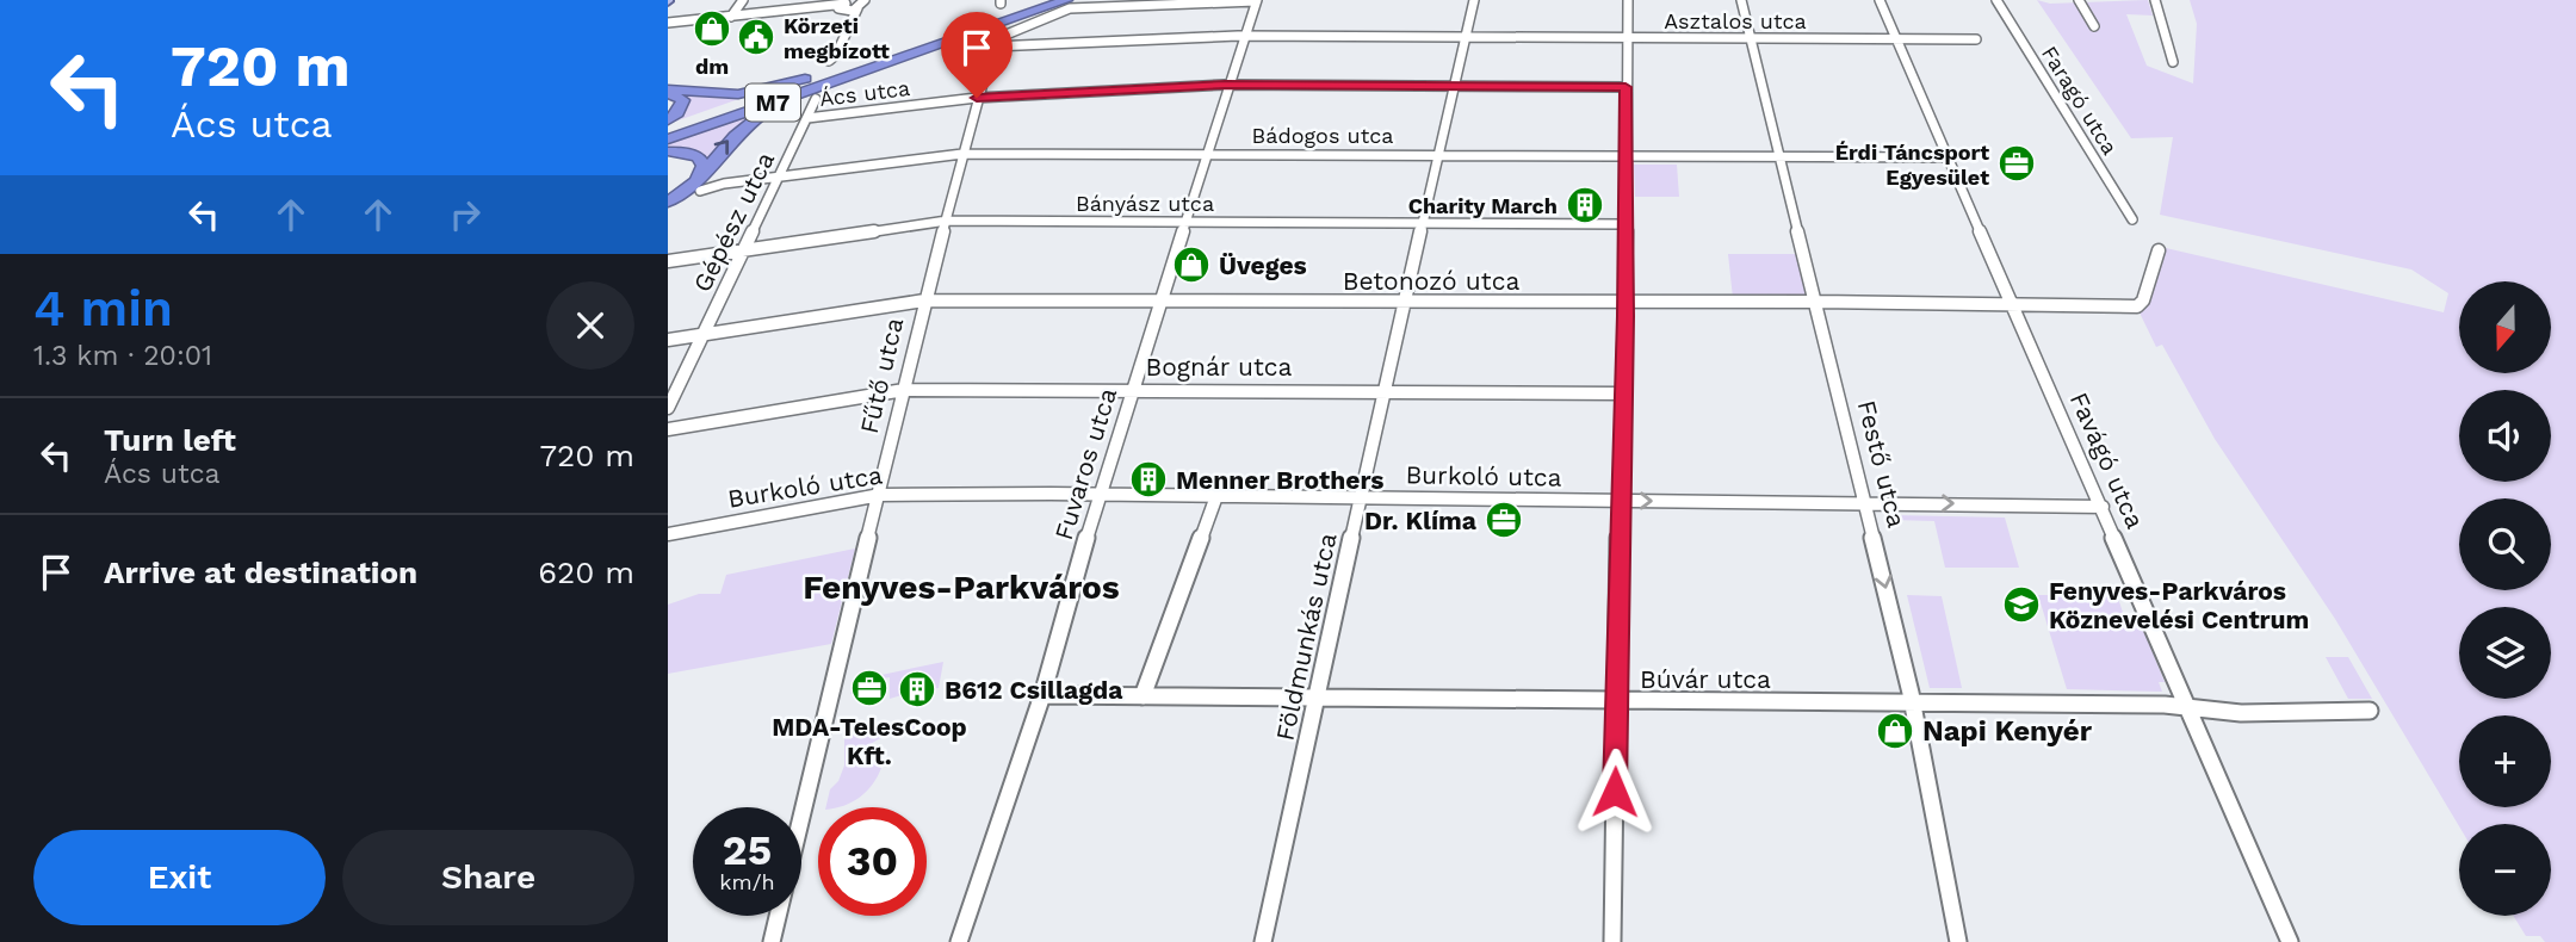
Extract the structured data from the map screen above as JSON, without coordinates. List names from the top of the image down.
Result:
{
  "streets": {
    "highway": ["M7"],
    "street": [
      "Asztalos utca",
      "Ács utca",
      "Faragó utca",
      "Bádogos utca",
      "Bányász utca",
      "Gépész utca",
      "Betonozó utca",
      "Bognár utca",
      "Fűtő utca",
      "Favágó utca",
      "Fuvaros utca",
      "Festő utca",
      "Burkoló utca",
      "Földmunkás utca",
      "Búvár utca"
    ]
  },
  "crossings": [
    ["Asztalos utca", "Fűtő utca"],
    ["Asztalos utca", "Favágó utca"],
    ["Asztalos utca", "Fuvaros utca"],
    ["Asztalos utca", "Festő utca"],
    ["Asztalos utca", "Földmunkás utca"],
    ["Ács utca", "Gépész utca"],
    ["Ács utca", "Fűtő utca"],
    ["Ács utca", "Fuvaros utca"],
    ["Ács utca", "Földmunkás utca"],
    ["Bádogos utca", "Gépész utca"],
    ["Bádogos utca", "Fűtő utca"],
    ["Bádogos utca", "Favágó utca"],
    ["Bádogos utca", "Fuvaros utca"],
    ["Bádogos utca", "Festő utca"],
    ["Bádogos utca", "Földmunkás utca"],
    ["Bányász utca", "Gépész utca"],
    ["Bányász utca", "Fűtő utca"],
    ["Bányász utca", "Fuvaros utca"],
    ["Bányász utca", "Földmunkás utca"],
    ["Gépész utca", "Betonozó utca"],
    ["Betonozó utca", "Fűtő utca"],
    ["Betonozó utca", "Favágó utca"],
    ["Betonozó utca", "Fuvaros utca"],
    ["Betonozó utca", "Festő utca"],
    ["Betonozó utca", "Földmunkás utca"],
    ["Bognár utca", "Fűtő utca"],
    ["Bognár utca", "Fuvaros utca"],
    ["Bognár utca", "Földmunkás utca"],
    ["Fűtő utca", "Burkoló utca"],
    ["Favágó utca", "Burkoló utca"],
    ["Favágó utca", "Búvár utca"],
    ["Fuvaros utca", "Burkoló utca"],
    ["Fuvaros utca", "Búvár utca"],
    ["Festő utca", "Burkoló utca"],
    ["Festő utca", "Búvár utca"],
    ["Burkoló utca", "Földmunkás utca"],
    ["Földmunkás utca", "Búvár utca"]
  ],
  "districts": ["Fenyves-Parkváros"],
  "places": {
    "shop": ["dm", "Üveges", "Napi Kenyér"],
    "public building": ["Körzeti megbízott"],
    "office": ["Érdi Táncsport Egyesület", "Dr. Klíma", "MDA-TelesCoop Kft."],
    "building": ["Charity March", "Menner Brothers", "B612 Csillagda"],
    "school or university": ["Fenyves-Parkváros Köznevelési Centrum"]
  },
  "north": "bottom",
  "page": {
    "turn": ["720 m", "Ács utca"],
    "heading": ["4 min", "1.3 km · 20:01"],
    "map_buttons": ["+", "−"],
    "list": [
      {
        "name": "Turn left",
        "note": "Ács utca",
        "value": "720 m"
      },
      {
        "name": "Arrive at destination",
        "value": "620 m"
      }
    ],
    "speed": "25 km/h",
    "limit": "30",
    "buttons": ["Exit", "Share"]
  }
}
